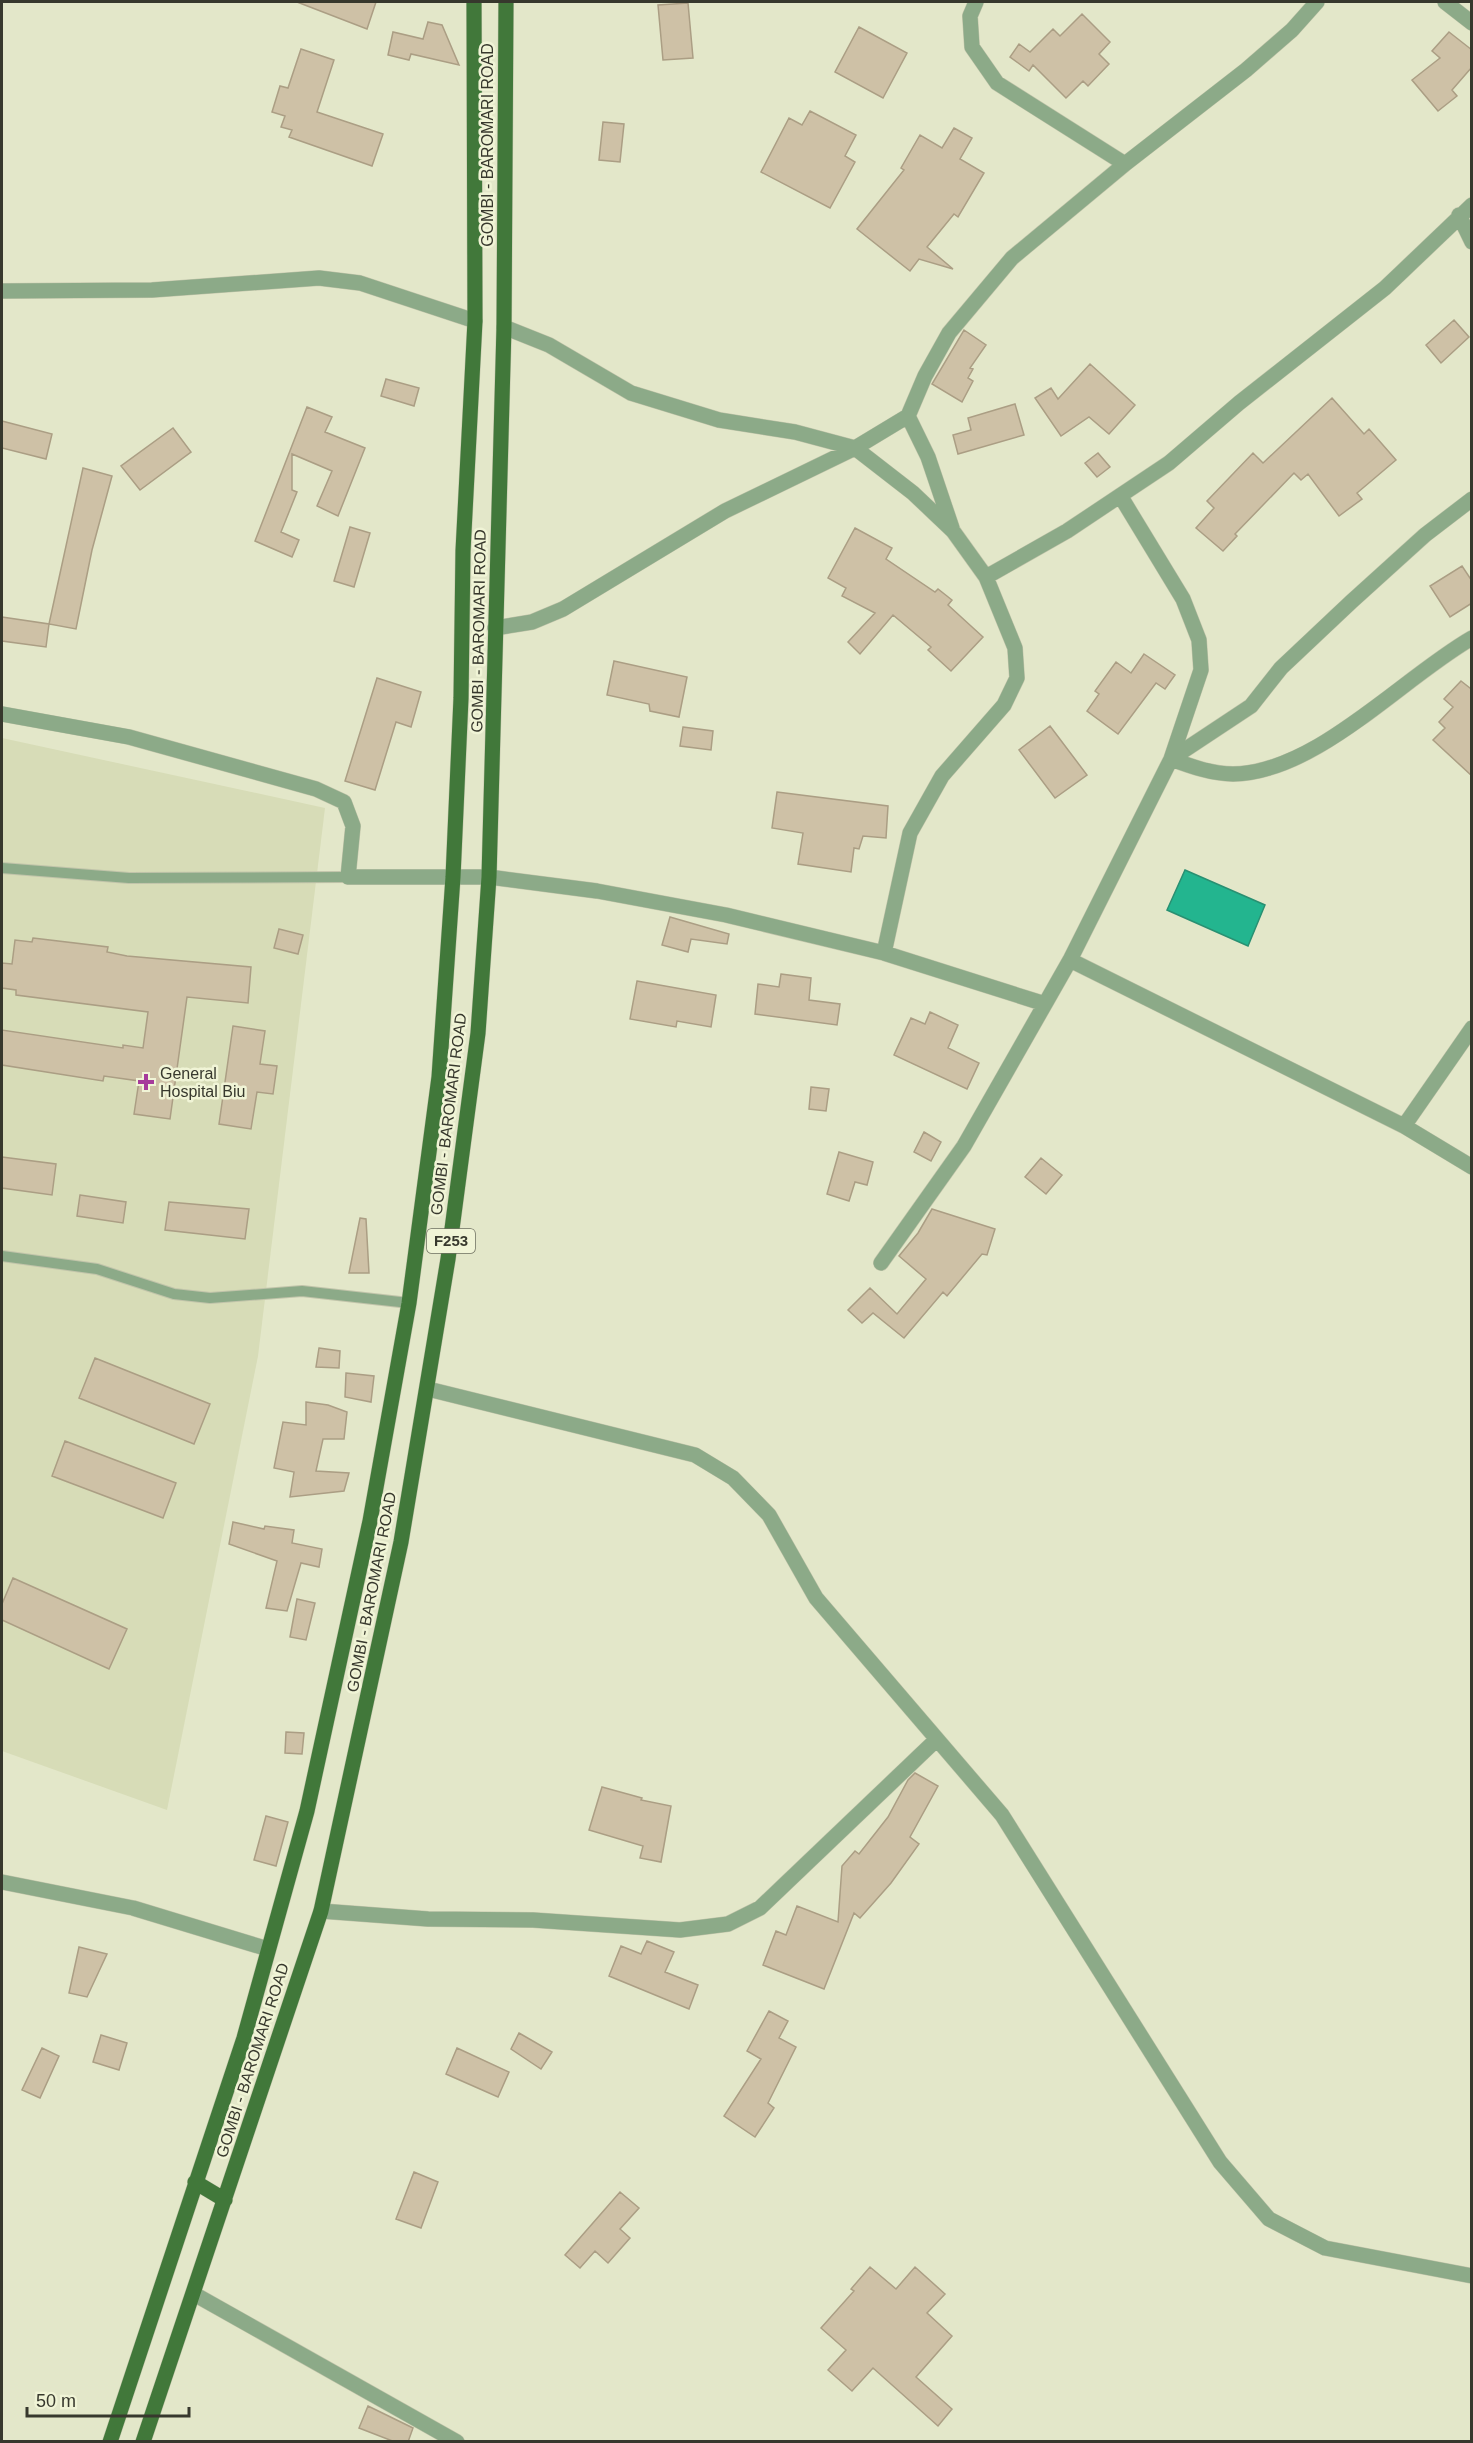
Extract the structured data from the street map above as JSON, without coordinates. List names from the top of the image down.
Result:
{
  "streets": {
    "main road": ["GOMBI - BAROMARI ROAD", "F253"]
  },
  "places": {
    "health": ["General Hospital Biu"]
  },
  "scale_bar": "50 m"
}
